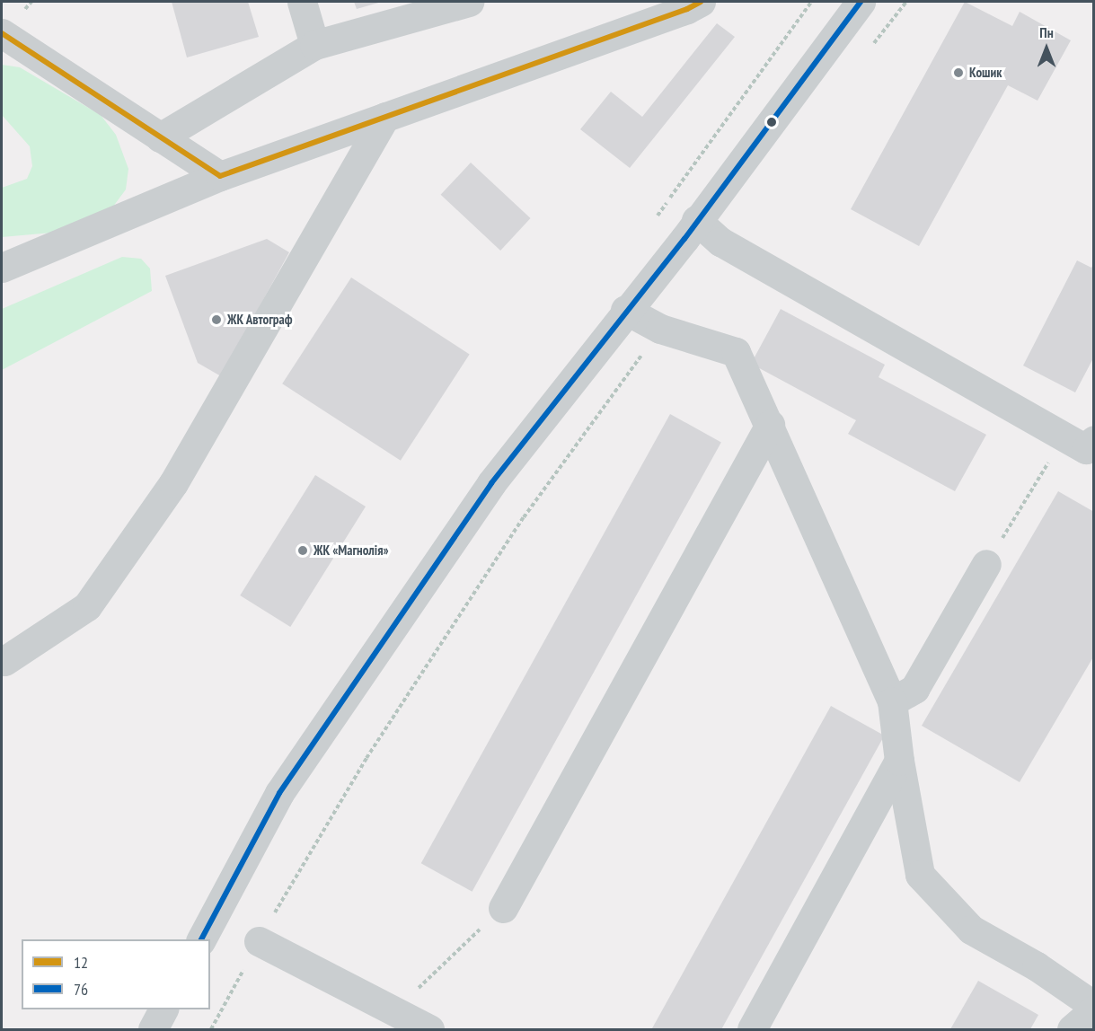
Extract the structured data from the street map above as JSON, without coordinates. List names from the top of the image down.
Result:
{
  "places": ["Кошик", "ЖК Автограф", "ЖК «Магнолія»"],
  "lines": ["transit line 12", "transit line 76"],
  "legend": ["12", "76"],
  "north": "top"
}
